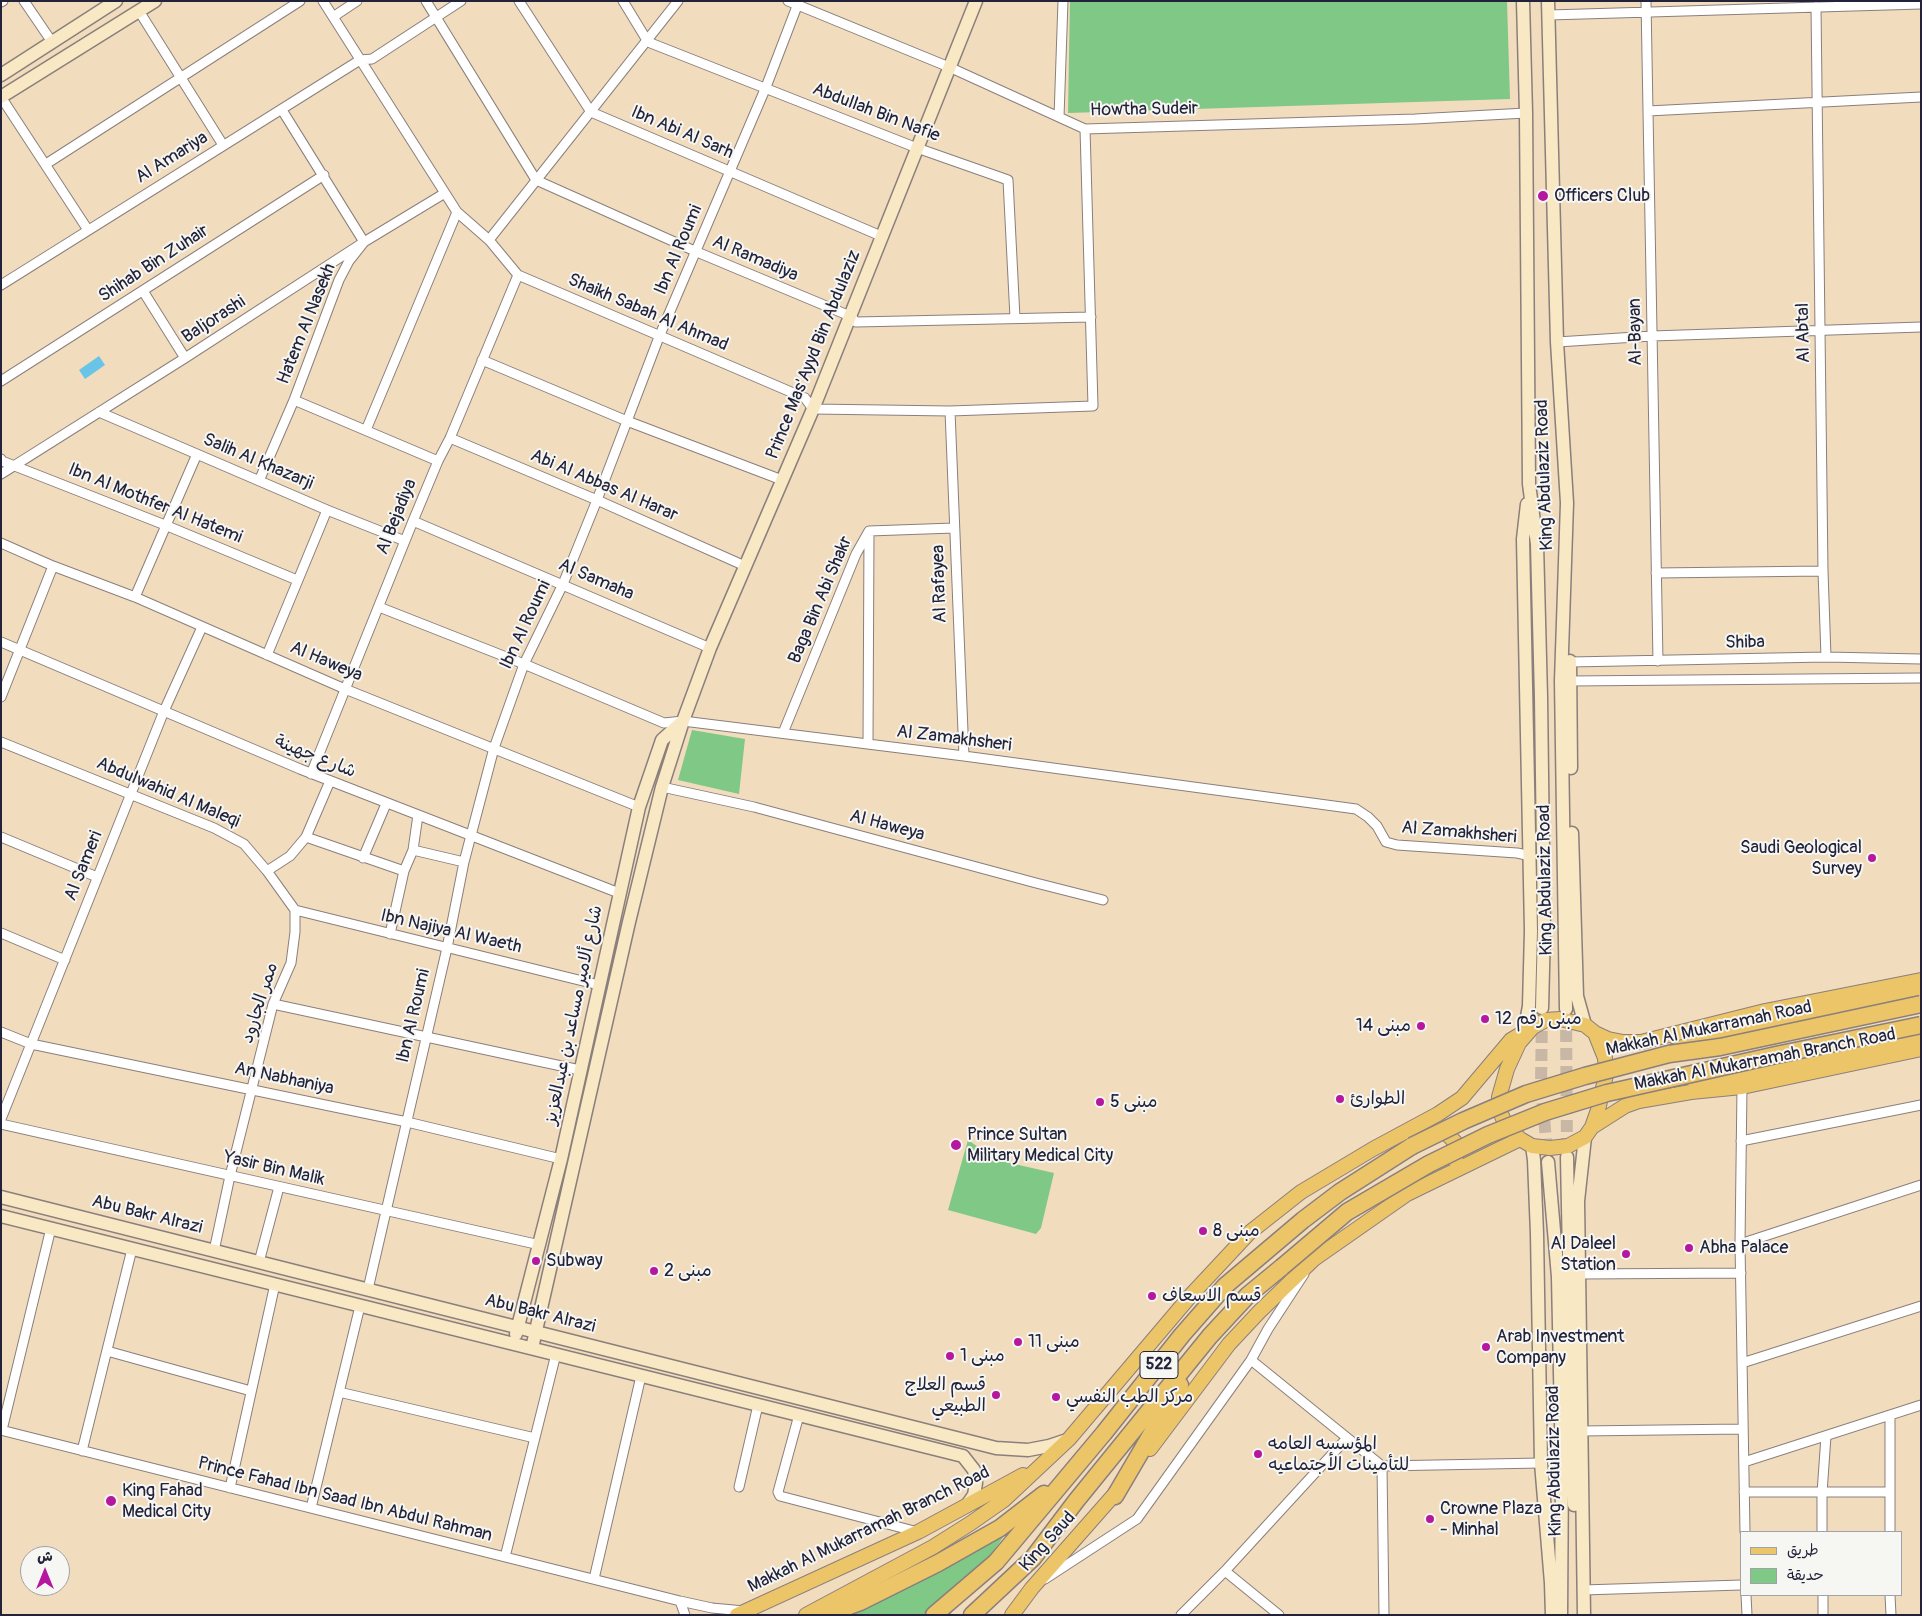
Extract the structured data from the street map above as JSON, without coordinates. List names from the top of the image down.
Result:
{
  "streets": {
    "highway": ["Makkah Al Mukarramah Road", "522"],
    "main road": [
      "Prince Mas'Ayyd Bin Abdulaziz",
      "King Abdulaziz Road",
      "شارع ألامير مساعد بن عبدالعزيز",
      "Makkah Al Mukarramah Branch Road",
      "Abu Bakr Alrazi",
      "King Saud"
    ],
    "street": [
      "Howtha Sudeir",
      "Abdullah Bin Nafie",
      "Ibn Abi Al Sarh",
      "Al Amariya",
      "Ibn Al Roumi",
      "Al Ramadiya",
      "Shihab Bin Zuhair",
      "Shaikh Sabah Al Ahmad",
      "Baljorashi",
      "Hatem Al Nasekh",
      "Al-Bayan",
      "Al Abtal",
      "Salih Al Khazarji",
      "Abi Al Abbas Al Harar",
      "Ibn Al Mothfer Al Hatemi",
      "Al Bejadiya",
      "Al Samaha",
      "Al Rafayea",
      "Baga Bin Abi Shakr",
      "Shiba",
      "Al Haweya",
      "Al Zamakhsheri",
      "شارع جهينة",
      "Abdulwahid Al Maleqi",
      "Al Sameri",
      "Ibn Najiya Al Waeth",
      "ممر الجارود",
      "An Nabhaniya",
      "Yasir Bin Malik",
      "Prince Fahad Ibn Saad Ibn Abdul Rahman"
    ]
  },
  "crossings": [
    ["Howtha Sudeir", "Ibn Al Roumi"],
    ["Howtha Sudeir", "Prince Mas'Ayyd Bin Abdulaziz"],
    ["Howtha Sudeir", "King Abdulaziz Road"],
    ["Abdullah Bin Nafie", "Ibn Al Roumi"],
    ["Abdullah Bin Nafie", "Al Ramadiya"],
    ["Abdullah Bin Nafie", "Prince Mas'Ayyd Bin Abdulaziz"],
    ["Ibn Abi Al Sarh", "Ibn Al Roumi"],
    ["Ibn Abi Al Sarh", "Prince Mas'Ayyd Bin Abdulaziz"],
    ["Al Amariya", "Shaikh Sabah Al Ahmad"],
    ["Ibn Al Roumi", "Al Ramadiya"],
    ["Ibn Al Roumi", "Shaikh Sabah Al Ahmad"],
    ["Ibn Al Roumi", "Abi Al Abbas Al Harar"],
    ["Ibn Al Roumi", "Al Samaha"],
    ["Ibn Al Roumi", "Al Haweya"],
    ["Ibn Al Roumi", "Al Zamakhsheri"],
    ["Ibn Al Roumi", "شارع جهينة"],
    ["Ibn Al Roumi", "Ibn Najiya Al Waeth"],
    ["Ibn Al Roumi", "An Nabhaniya"],
    ["Ibn Al Roumi", "Yasir Bin Malik"],
    ["Ibn Al Roumi", "Abu Bakr Alrazi"],
    ["Al Ramadiya", "Prince Mas'Ayyd Bin Abdulaziz"],
    ["Shaikh Sabah Al Ahmad", "Baljorashi"],
    ["Shaikh Sabah Al Ahmad", "Prince Mas'Ayyd Bin Abdulaziz"],
    ["Shaikh Sabah Al Ahmad", "Al Bejadiya"],
    ["Baljorashi", "Hatem Al Nasekh"],
    ["Baljorashi", "Salih Al Khazarji"],
    ["Baljorashi", "Ibn Al Mothfer Al Hatemi"],
    ["Hatem Al Nasekh", "Salih Al Khazarji"],
    ["Al-Bayan", "Shiba"],
    ["Al Abtal", "Shiba"],
    ["Prince Mas'Ayyd Bin Abdulaziz", "Abi Al Abbas Al Harar"],
    ["Prince Mas'Ayyd Bin Abdulaziz", "Al Samaha"],
    ["Prince Mas'Ayyd Bin Abdulaziz", "Al Haweya"],
    ["Prince Mas'Ayyd Bin Abdulaziz", "Al Zamakhsheri"],
    ["Prince Mas'Ayyd Bin Abdulaziz", "شارع ألامير مساعد بن عبدالعزيز"],
    ["Prince Mas'Ayyd Bin Abdulaziz", "Abu Bakr Alrazi"],
    ["Salih Al Khazarji", "Al Bejadiya"],
    ["Abi Al Abbas Al Harar", "Al Bejadiya"],
    ["Al Bejadiya", "Al Samaha"],
    ["Al Bejadiya", "Al Haweya"],
    ["Al Bejadiya", "Al Zamakhsheri"],
    ["Al Bejadiya", "شارع جهينة"],
    ["Al Rafayea", "Baga Bin Abi Shakr"],
    ["Al Rafayea", "Al Zamakhsheri"],
    ["Baga Bin Abi Shakr", "Al Zamakhsheri"],
    ["Al Haweya", "Al Sameri"],
    ["Al Haweya", "شارع ألامير مساعد بن عبدالعزيز"],
    ["Al Zamakhsheri", "شارع ألامير مساعد بن عبدالعزيز"],
    ["شارع جهينة", "Al Sameri"],
    ["شارع جهينة", "شارع ألامير مساعد بن عبدالعزيز"],
    ["Abdulwahid Al Maleqi", "Al Sameri"],
    ["Abdulwahid Al Maleqi", "Ibn Najiya Al Waeth"],
    ["Abdulwahid Al Maleqi", "ممر الجارود"],
    ["Al Sameri", "An Nabhaniya"],
    ["Ibn Najiya Al Waeth", "ممر الجارود"],
    ["Ibn Najiya Al Waeth", "شارع ألامير مساعد بن عبدالعزيز"],
    ["ممر الجارود", "An Nabhaniya"],
    ["ممر الجارود", "Yasir Bin Malik"],
    ["ممر الجارود", "Abu Bakr Alrazi"],
    ["شارع ألامير مساعد بن عبدالعزيز", "An Nabhaniya"],
    ["شارع ألامير مساعد بن عبدالعزيز", "Yasir Bin Malik"],
    ["شارع ألامير مساعد بن عبدالعزيز", "Abu Bakr Alrazi"],
    ["Makkah Al Mukarramah Branch Road", "Abu Bakr Alrazi"],
    ["Makkah Al Mukarramah Branch Road", "Prince Fahad Ibn Saad Ibn Abdul Rahman"]
  ],
  "places": [
    "Officers Club",
    "Saudi Geological Survey",
    "مبنى رقم 12",
    "مبنى 14",
    "الطوارئ",
    "مبنى 5",
    "Prince Sultan Military Medical City",
    "مبنى 8",
    "Abha Palace",
    "Al Daleel Station",
    "Subway",
    "مبنى 2",
    "قسم الاسعاف",
    "مبنى 11",
    "Arab Investment Company",
    "مبنى 1",
    "قسم العلاج الطبيعي",
    "مركز الطب النفسي",
    "المؤسسه العامه للتأمينات الأجتماعيه",
    "King Fahad Medical City",
    "Crowne Plaza - Minhal"
  ],
  "legend": ["طريق", "حديقة"],
  "north": "top"
}
